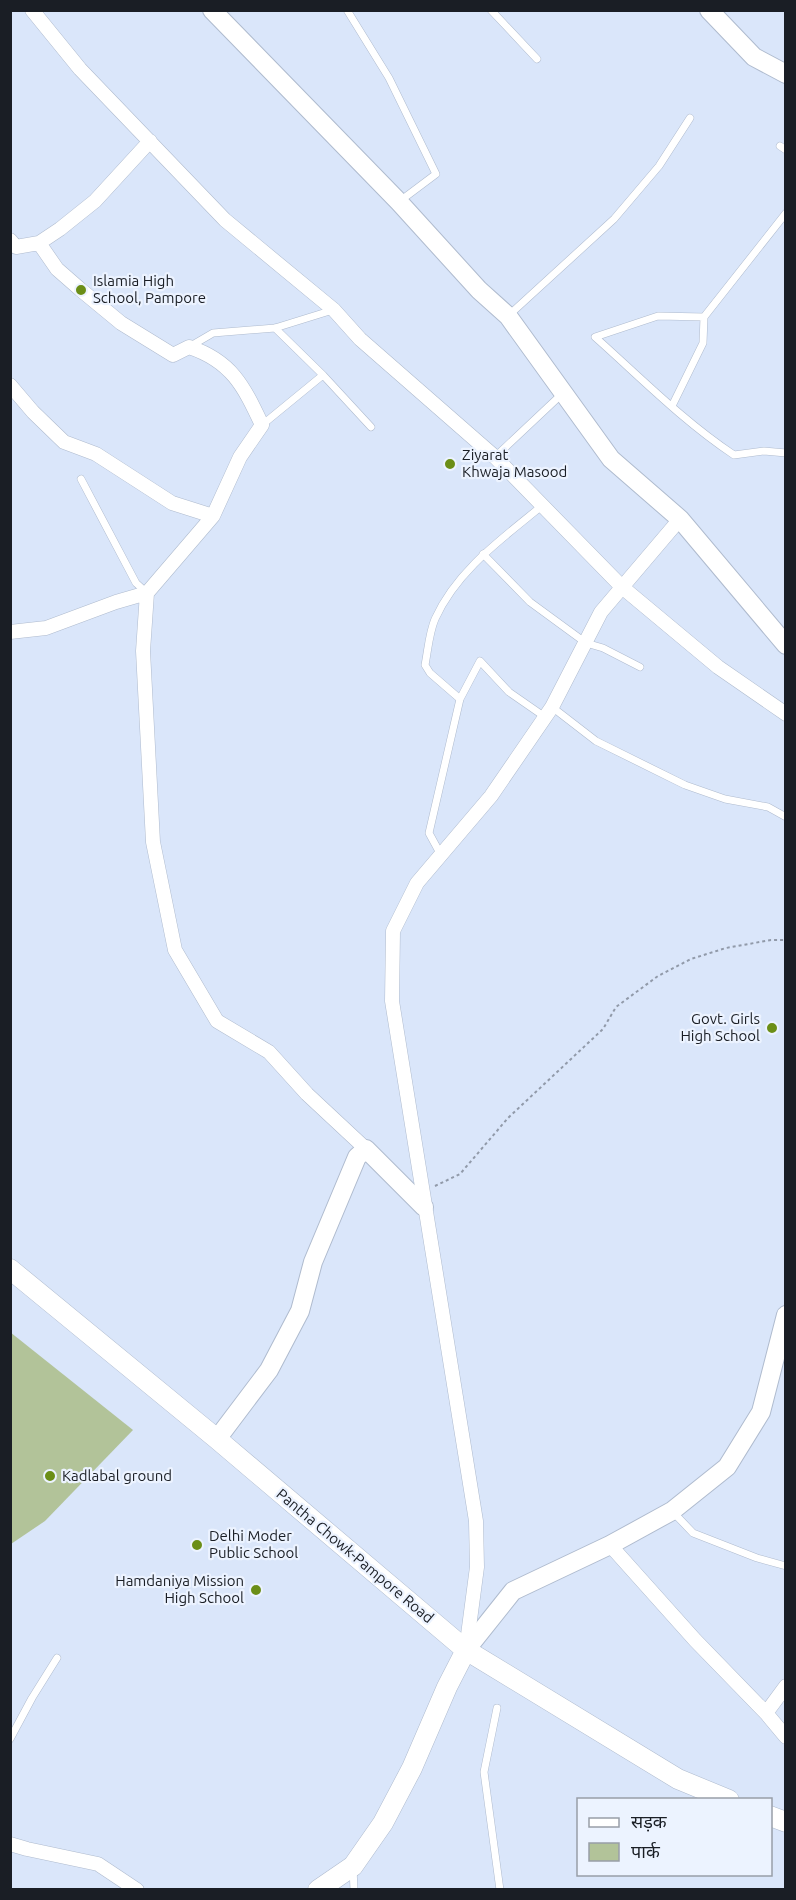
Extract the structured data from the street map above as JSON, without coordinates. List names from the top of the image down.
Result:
{
  "streets": {
    "main road": ["Pantha Chowk-Pampore Road"]
  },
  "places": [
    "Islamia High School, Pampore",
    "Ziyarat Khwaja Masood",
    "Govt. Girls High School",
    "Kadlabal ground",
    "Delhi Moder Public School",
    "Hamdaniya Mission High School"
  ],
  "legend": ["सड़क", "पार्क"]
}
